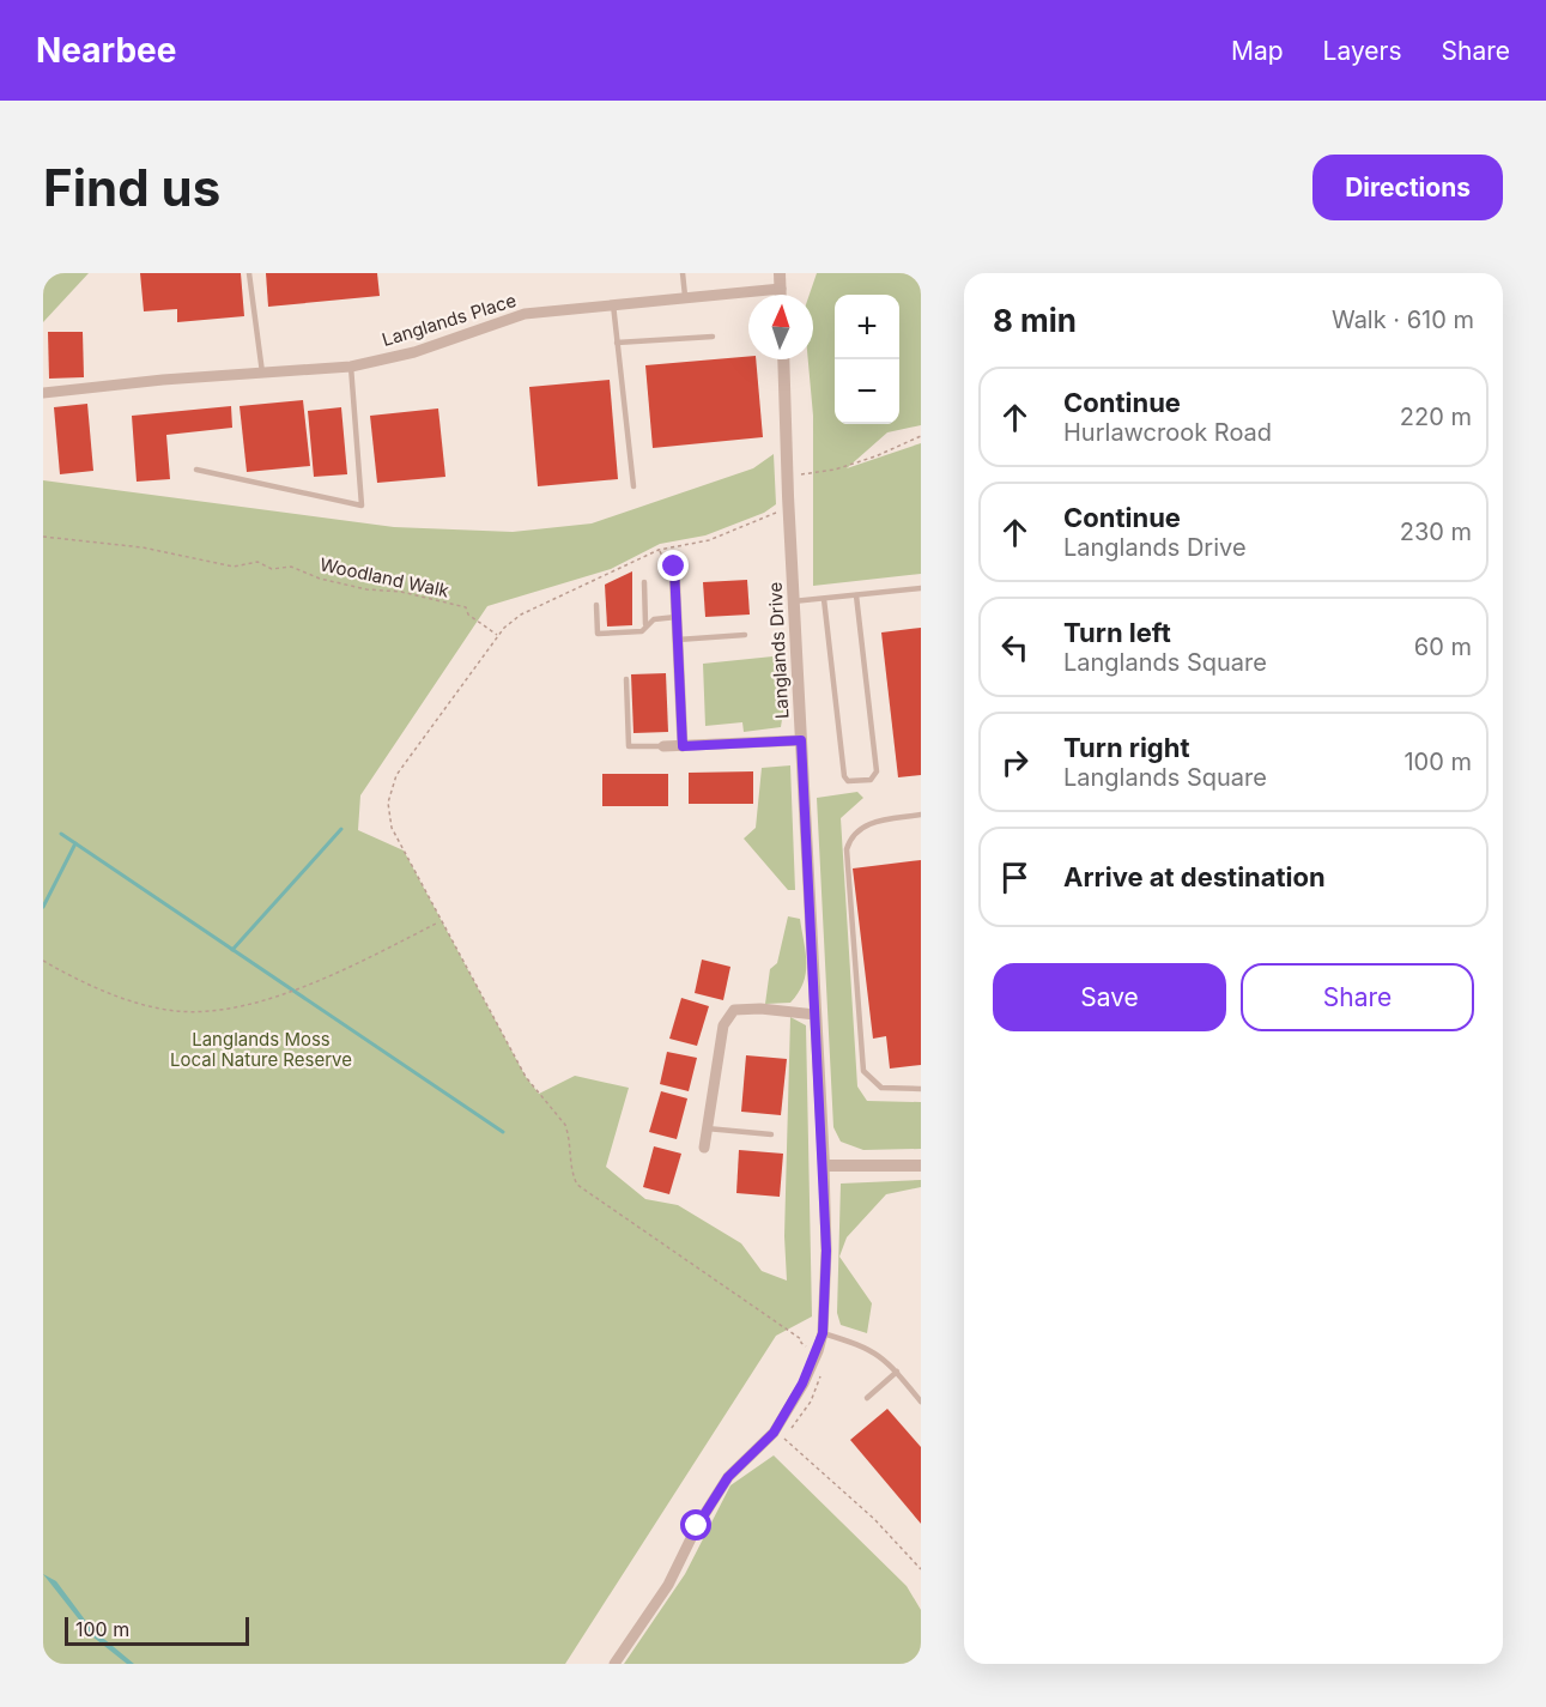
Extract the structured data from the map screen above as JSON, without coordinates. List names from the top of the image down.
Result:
{
  "streets": {
    "street": ["Langlands Place", "Langlands Drive"],
    "path": ["Woodland Walk"]
  },
  "parks": ["Langlands Moss Local Nature Reserve"],
  "scale_bar": "100 m",
  "north": "top",
  "page": {
    "header": "Nearbee",
    "nav": ["Map", "Layers", "Share"],
    "buttons": [
      "Directions",
      ["Save", "Share"]
    ],
    "title": "Find us",
    "heading": ["8 min", "Walk · 610 m"],
    "map_buttons": ["+", "−"],
    "list": [
      ["Continue", "Hurlawcrook Road", "220 m"],
      ["Continue", "Langlands Drive", "230 m"],
      ["Turn left", "Langlands Square", "60 m"],
      ["Turn right", "Langlands Square", "100 m"],
      "Arrive at destination"
    ],
    "scale": "100 m"
  }
}
